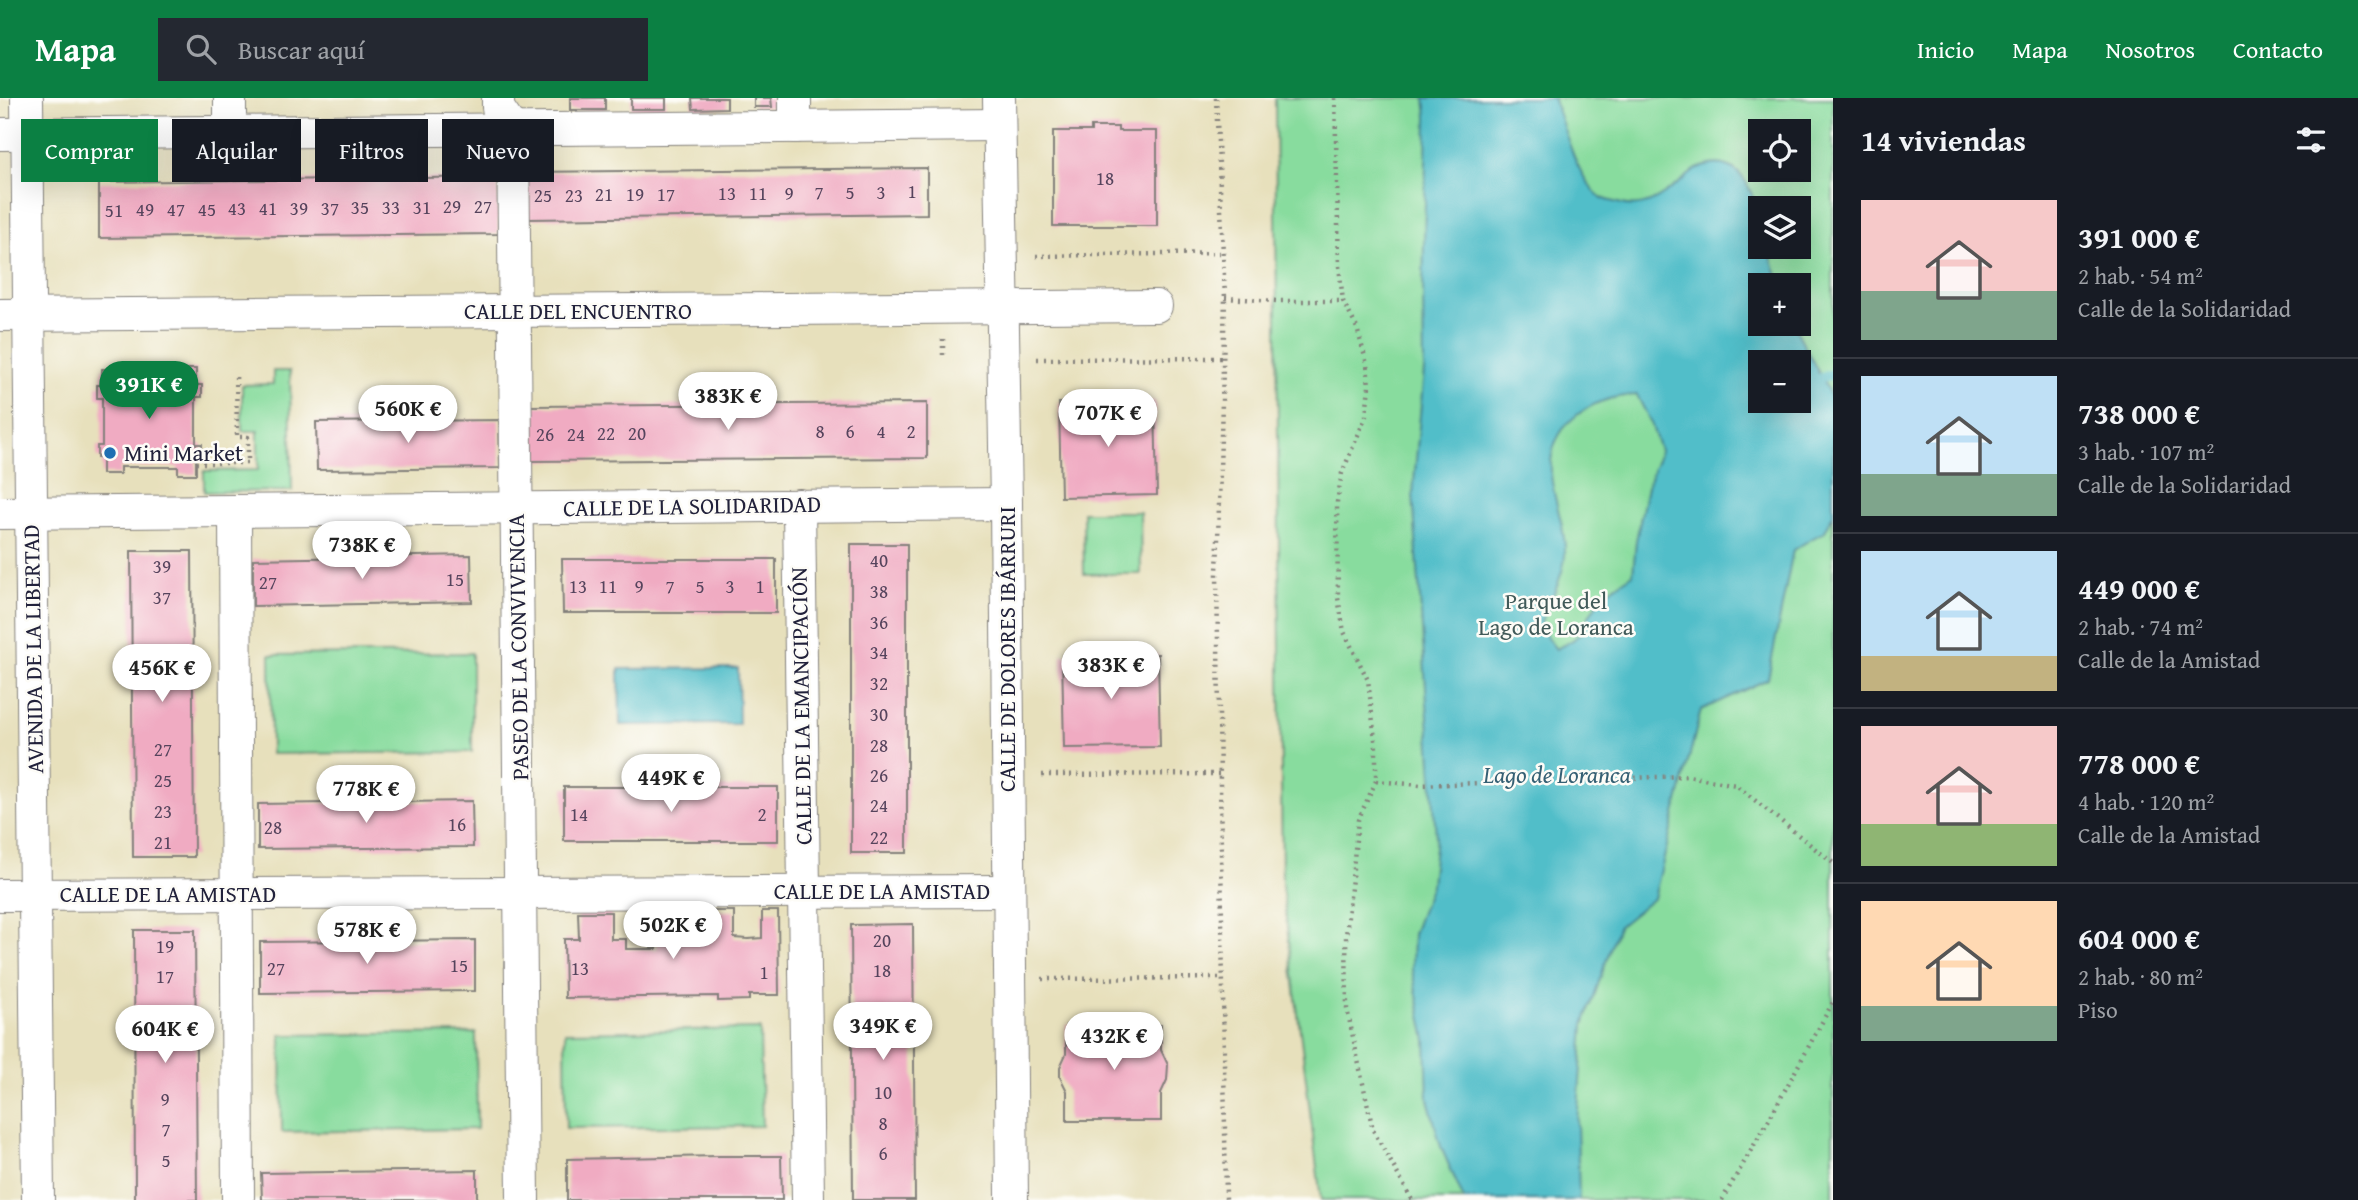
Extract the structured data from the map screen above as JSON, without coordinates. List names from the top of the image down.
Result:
{
  "streets": {
    "street": [
      "CALLE DEL ENCUENTRO",
      "CALLE DE LA SOLIDARIDAD",
      "PASEO DE LA CONVIVENCIA",
      "AVENIDA DE LA LIBERTAD",
      "CALLE DE DOLORES IBÁRRURI",
      "CALLE DE LA EMANCIPACIÓN",
      "CALLE DE LA AMISTAD"
    ]
  },
  "crossings": [
    ["CALLE DEL ENCUENTRO", "PASEO DE LA CONVIVENCIA"],
    ["CALLE DEL ENCUENTRO", "AVENIDA DE LA LIBERTAD"],
    ["CALLE DEL ENCUENTRO", "CALLE DE DOLORES IBÁRRURI"],
    ["CALLE DE LA SOLIDARIDAD", "PASEO DE LA CONVIVENCIA"],
    ["CALLE DE LA SOLIDARIDAD", "AVENIDA DE LA LIBERTAD"],
    ["CALLE DE LA SOLIDARIDAD", "CALLE DE DOLORES IBÁRRURI"],
    ["CALLE DE LA SOLIDARIDAD", "CALLE DE LA EMANCIPACIÓN"],
    ["PASEO DE LA CONVIVENCIA", "CALLE DE LA AMISTAD"],
    ["AVENIDA DE LA LIBERTAD", "CALLE DE LA AMISTAD"],
    ["CALLE DE DOLORES IBÁRRURI", "CALLE DE LA AMISTAD"],
    ["CALLE DE LA EMANCIPACIÓN", "CALLE DE LA AMISTAD"]
  ],
  "water": ["Lago de Loranca"],
  "parks": ["Parque del Lago de Loranca"],
  "places": ["Mini Market"],
  "house_numbers": [
    "18",
    "1",
    "7",
    "5",
    "3",
    "13",
    "11",
    "9",
    "21",
    "19",
    "17",
    "25",
    "23",
    "29",
    "27",
    "35",
    "33",
    "31",
    "43",
    "41",
    "39",
    "37",
    "49",
    "47",
    "45",
    "51",
    "8",
    "6",
    "4",
    "2",
    "22",
    "20",
    "26",
    "24",
    "40",
    "39",
    "15",
    "27",
    "13",
    "11",
    "9",
    "7",
    "5",
    "3",
    "1",
    "38",
    "37",
    "36",
    "34",
    "32",
    "30",
    "28",
    "27",
    "26",
    "25",
    "24",
    "23",
    "14",
    "2",
    "16",
    "28",
    "22",
    "21",
    "20",
    "19",
    "15",
    "27",
    "13",
    "18",
    "1",
    "17",
    "10",
    "9",
    "8",
    "7",
    "6",
    "5"
  ],
  "page": {
    "header": "Mapa",
    "search": "Buscar aquí",
    "nav": [
      "Inicio",
      "Mapa",
      "Nosotros",
      "Contacto"
    ],
    "heading": "14 viviendas",
    "map_buttons": ["+", "−"],
    "chip": [
      "Comprar",
      "Alquilar",
      "Filtros",
      "Nuevo"
    ],
    "list": [
      {
        "name": "391 000 €",
        "note": "2 hab. · 54 m² · Calle de la Solidaridad"
      },
      {
        "name": "738 000 €",
        "note": "3 hab. · 107 m² · Calle de la Solidaridad"
      },
      {
        "name": "449 000 €",
        "note": "2 hab. · 74 m² · Calle de la Amistad"
      },
      {
        "name": "778 000 €",
        "note": "4 hab. · 120 m² · Calle de la Amistad"
      },
      {
        "name": "604 000 €",
        "note": "2 hab. · 80 m² · Piso"
      }
    ],
    "price": [
      "391K €",
      "383K €",
      "560K €",
      "707K €",
      "738K €",
      "383K €",
      "456K €",
      "449K €",
      "778K €",
      "502K €",
      "578K €",
      "349K €",
      "604K €",
      "432K €"
    ]
  }
}
